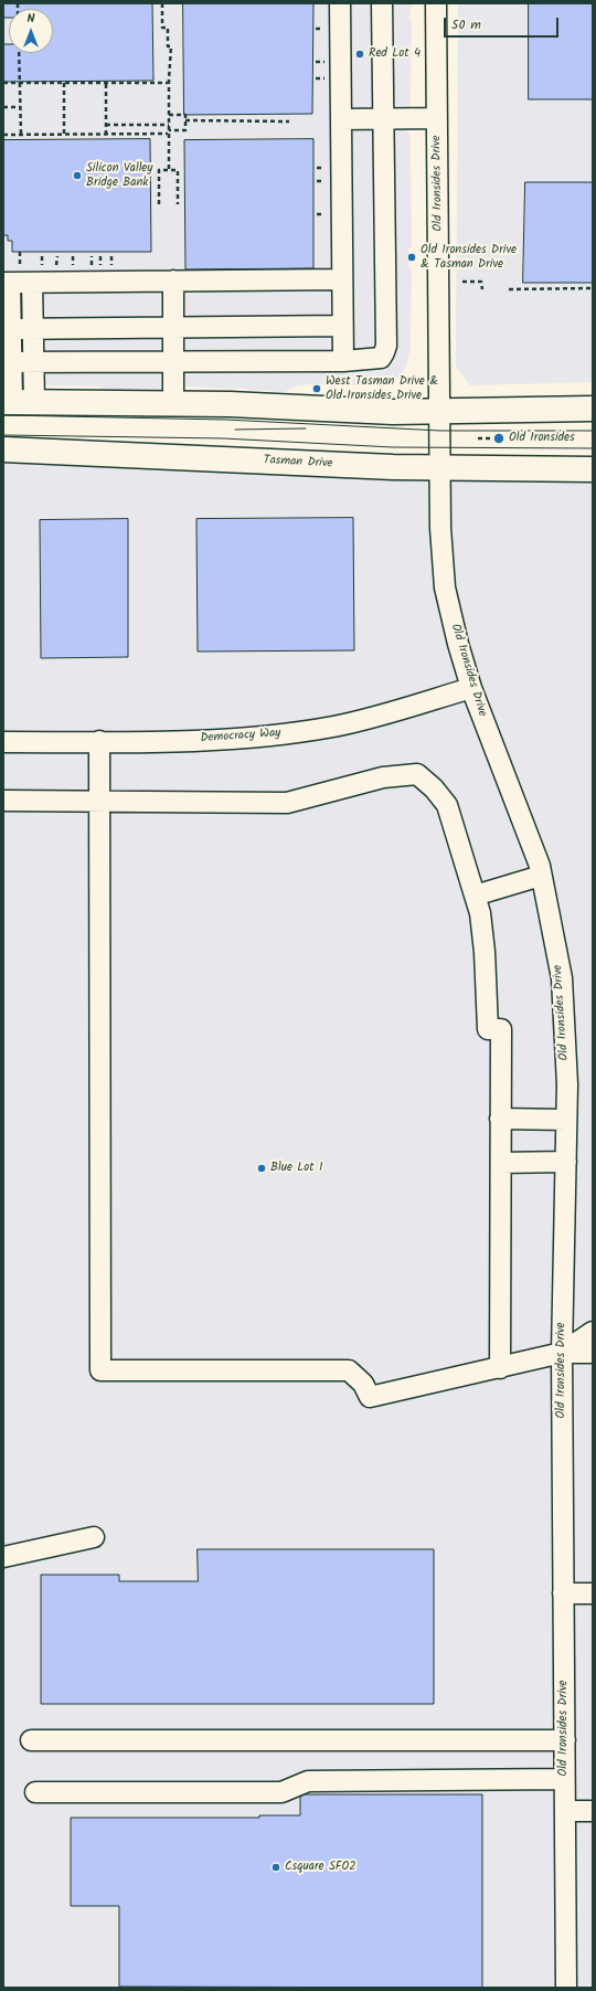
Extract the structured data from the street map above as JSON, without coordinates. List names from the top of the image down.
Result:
{
  "streets": {
    "main road": ["Tasman Drive"],
    "street": ["Old Ironsides Drive", "Democracy Way"]
  },
  "crossings": [
    ["Old Ironsides Drive", "Tasman Drive"],
    ["Old Ironsides Drive", "Democracy Way"]
  ],
  "places": [
    "Red Lot 4",
    "Silicon Valley Bridge Bank",
    "Old Ironsides Drive & Tasman Drive",
    "West Tasman Drive & Old Ironsides Drive",
    "Old Ironsides",
    "Blue Lot 1",
    "Csquare SFO2"
  ],
  "scale_bar": "50 m",
  "north": "top"
}
